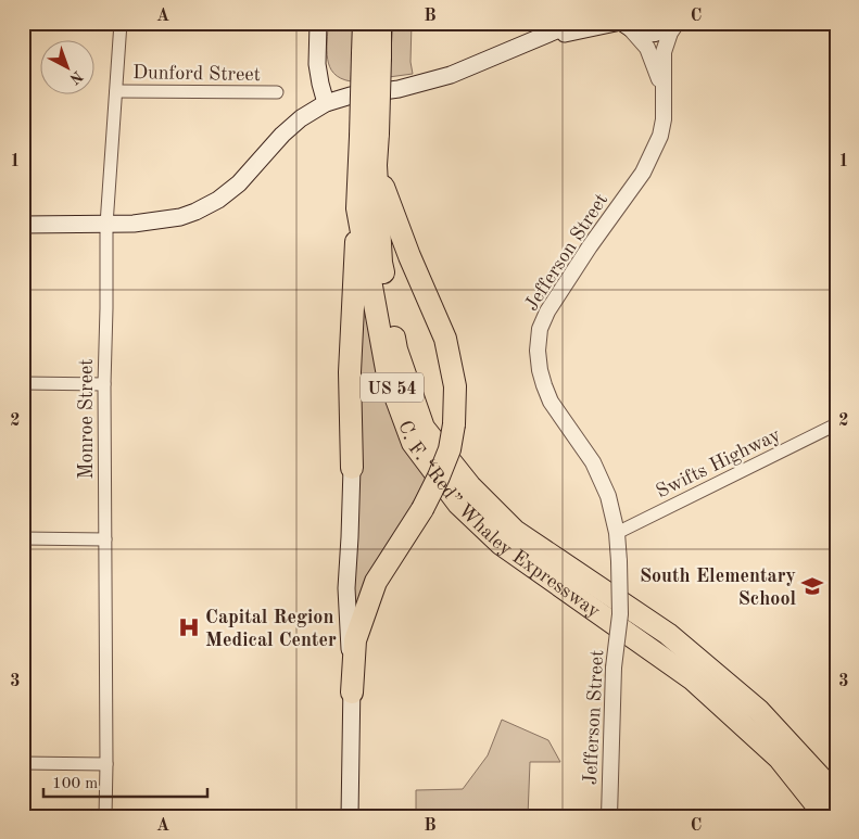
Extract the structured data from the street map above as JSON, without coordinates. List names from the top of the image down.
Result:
{
  "streets": {
    "highway": ["US 54", "C. F. “Red” Whaley Expressway"],
    "street": [
      "Dunford Street",
      "Jefferson Street",
      "Monroe Street",
      "Swifts Highway"
    ]
  },
  "crossings": [
    ["Dunford Street", "Monroe Street"],
    ["Jefferson Street", "Swifts Highway"]
  ],
  "places": {
    "school or university": ["South Elementary School"],
    "hospital": ["Capital Region Medical Center"]
  },
  "scale_bar": "100 m",
  "north": "bottom right",
  "grid": {
    "columns": ["A", "B", "C"],
    "rows": ["1", "2", "3"]
  }
}
